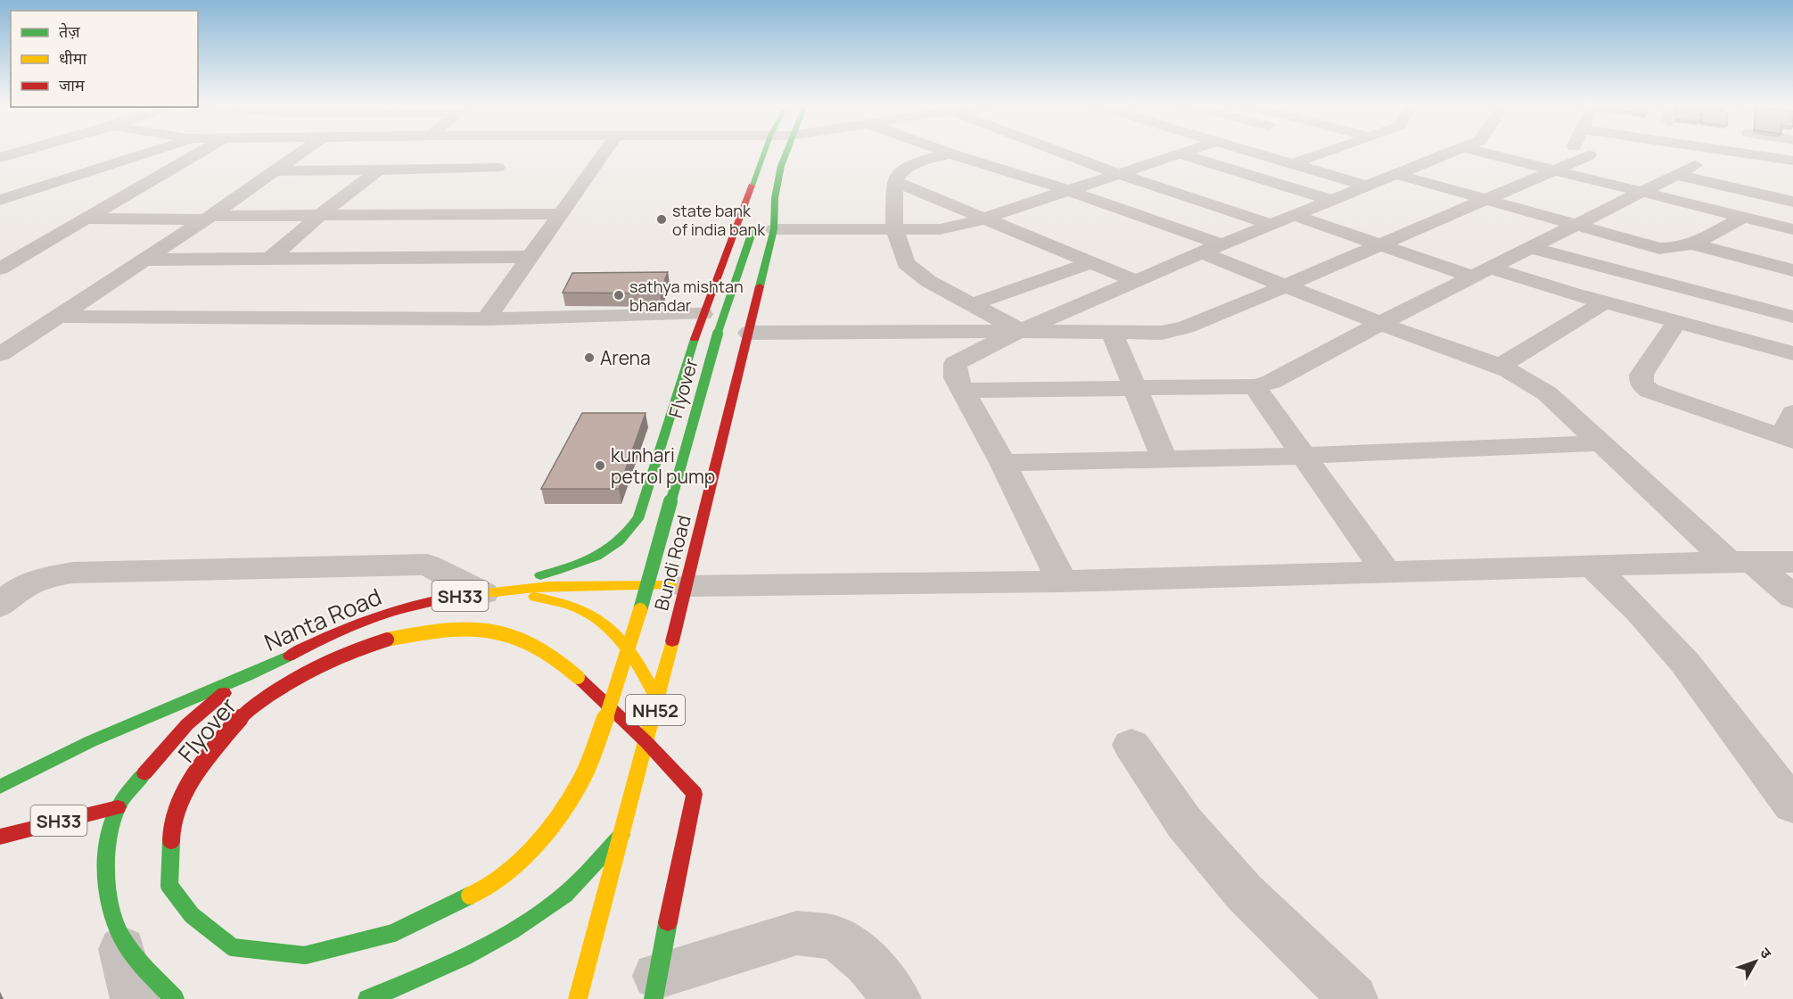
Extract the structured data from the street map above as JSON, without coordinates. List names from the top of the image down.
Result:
{
  "streets": {
    "main road": [
      "Flyover",
      "Bundi Road",
      "SH33",
      "Nanta Road",
      "NH52"
    ]
  },
  "crossings": [
    ["Flyover", "Bundi Road"],
    ["Bundi Road", "Nanta Road"]
  ],
  "places": [
    "state bank of india bank",
    "sathya mishtan bhandar",
    "Arena",
    "kunhari petrol pump"
  ],
  "legend": ["तेज़", "धीमा", "जाम"],
  "north": "top right"
}
